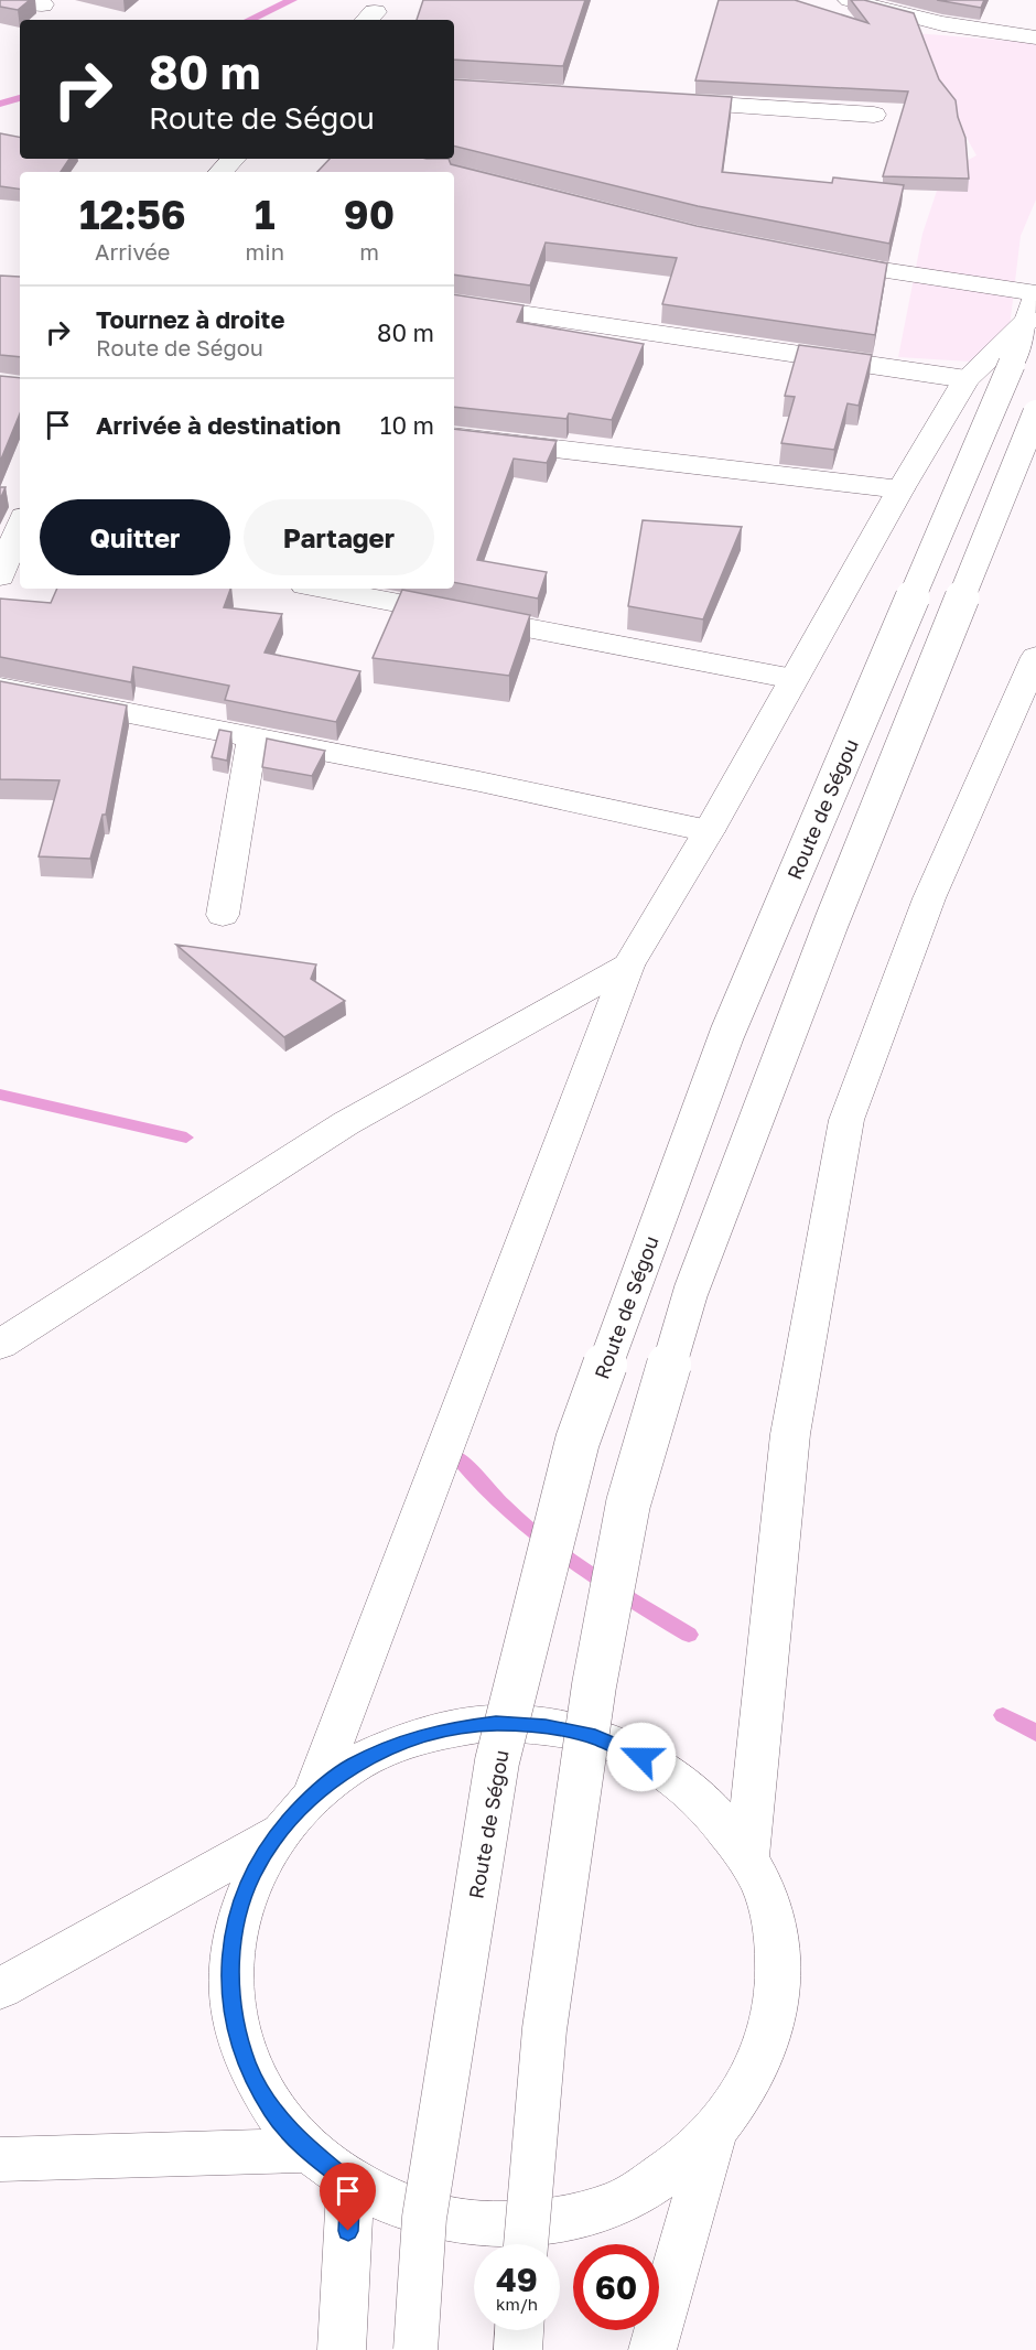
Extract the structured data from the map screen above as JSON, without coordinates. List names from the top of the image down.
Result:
{
  "streets": {
    "main road": ["Route de Ségou"]
  },
  "page": {
    "turn": ["80 m", "Route de Ségou"],
    "eta": [
      "12:56",
      "Arrivée",
      "1",
      "min",
      "90",
      "m"
    ],
    "list": [
      {
        "name": "Tournez à droite",
        "note": "Route de Ségou",
        "value": "80 m"
      },
      {
        "name": "Arrivée à destination",
        "value": "10 m"
      }
    ],
    "buttons": ["Quitter", "Partager"],
    "speed": "49 km/h",
    "limit": "60"
  }
}
